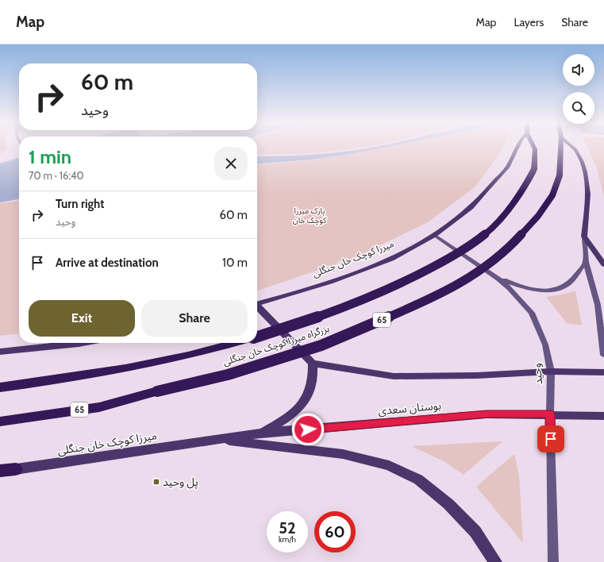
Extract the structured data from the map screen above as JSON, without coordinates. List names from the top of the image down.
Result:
{
  "streets": {
    "highway": ["65", "بزرگراه میرزا کوچک خان جنگلی"],
    "main road": ["میرزا کوچک خان جنگلی", "وحید", "بوستان سعدی"]
  },
  "crossings": [
    ["میرزا کوچک خان جنگلی", "وحید"],
    ["میرزا کوچک خان جنگلی", "بوستان سعدی"],
    ["وحید", "بوستان سعدی"]
  ],
  "parks": ["پارک میرزا کوچک خان"],
  "places": {
    "transit": ["پل وحید"]
  },
  "page": {
    "header": "Map",
    "nav": ["Map", "Layers", "Share"],
    "turn": ["60 m", "وحید"],
    "heading": ["1 min", "70 m · 16:40"],
    "list": [
      {
        "name": "Turn right",
        "note": "وحید",
        "value": "60 m"
      },
      {
        "name": "Arrive at destination",
        "value": "10 m"
      }
    ],
    "buttons": ["Exit", "Share"],
    "speed": "52 km/h",
    "limit": "60"
  }
}
